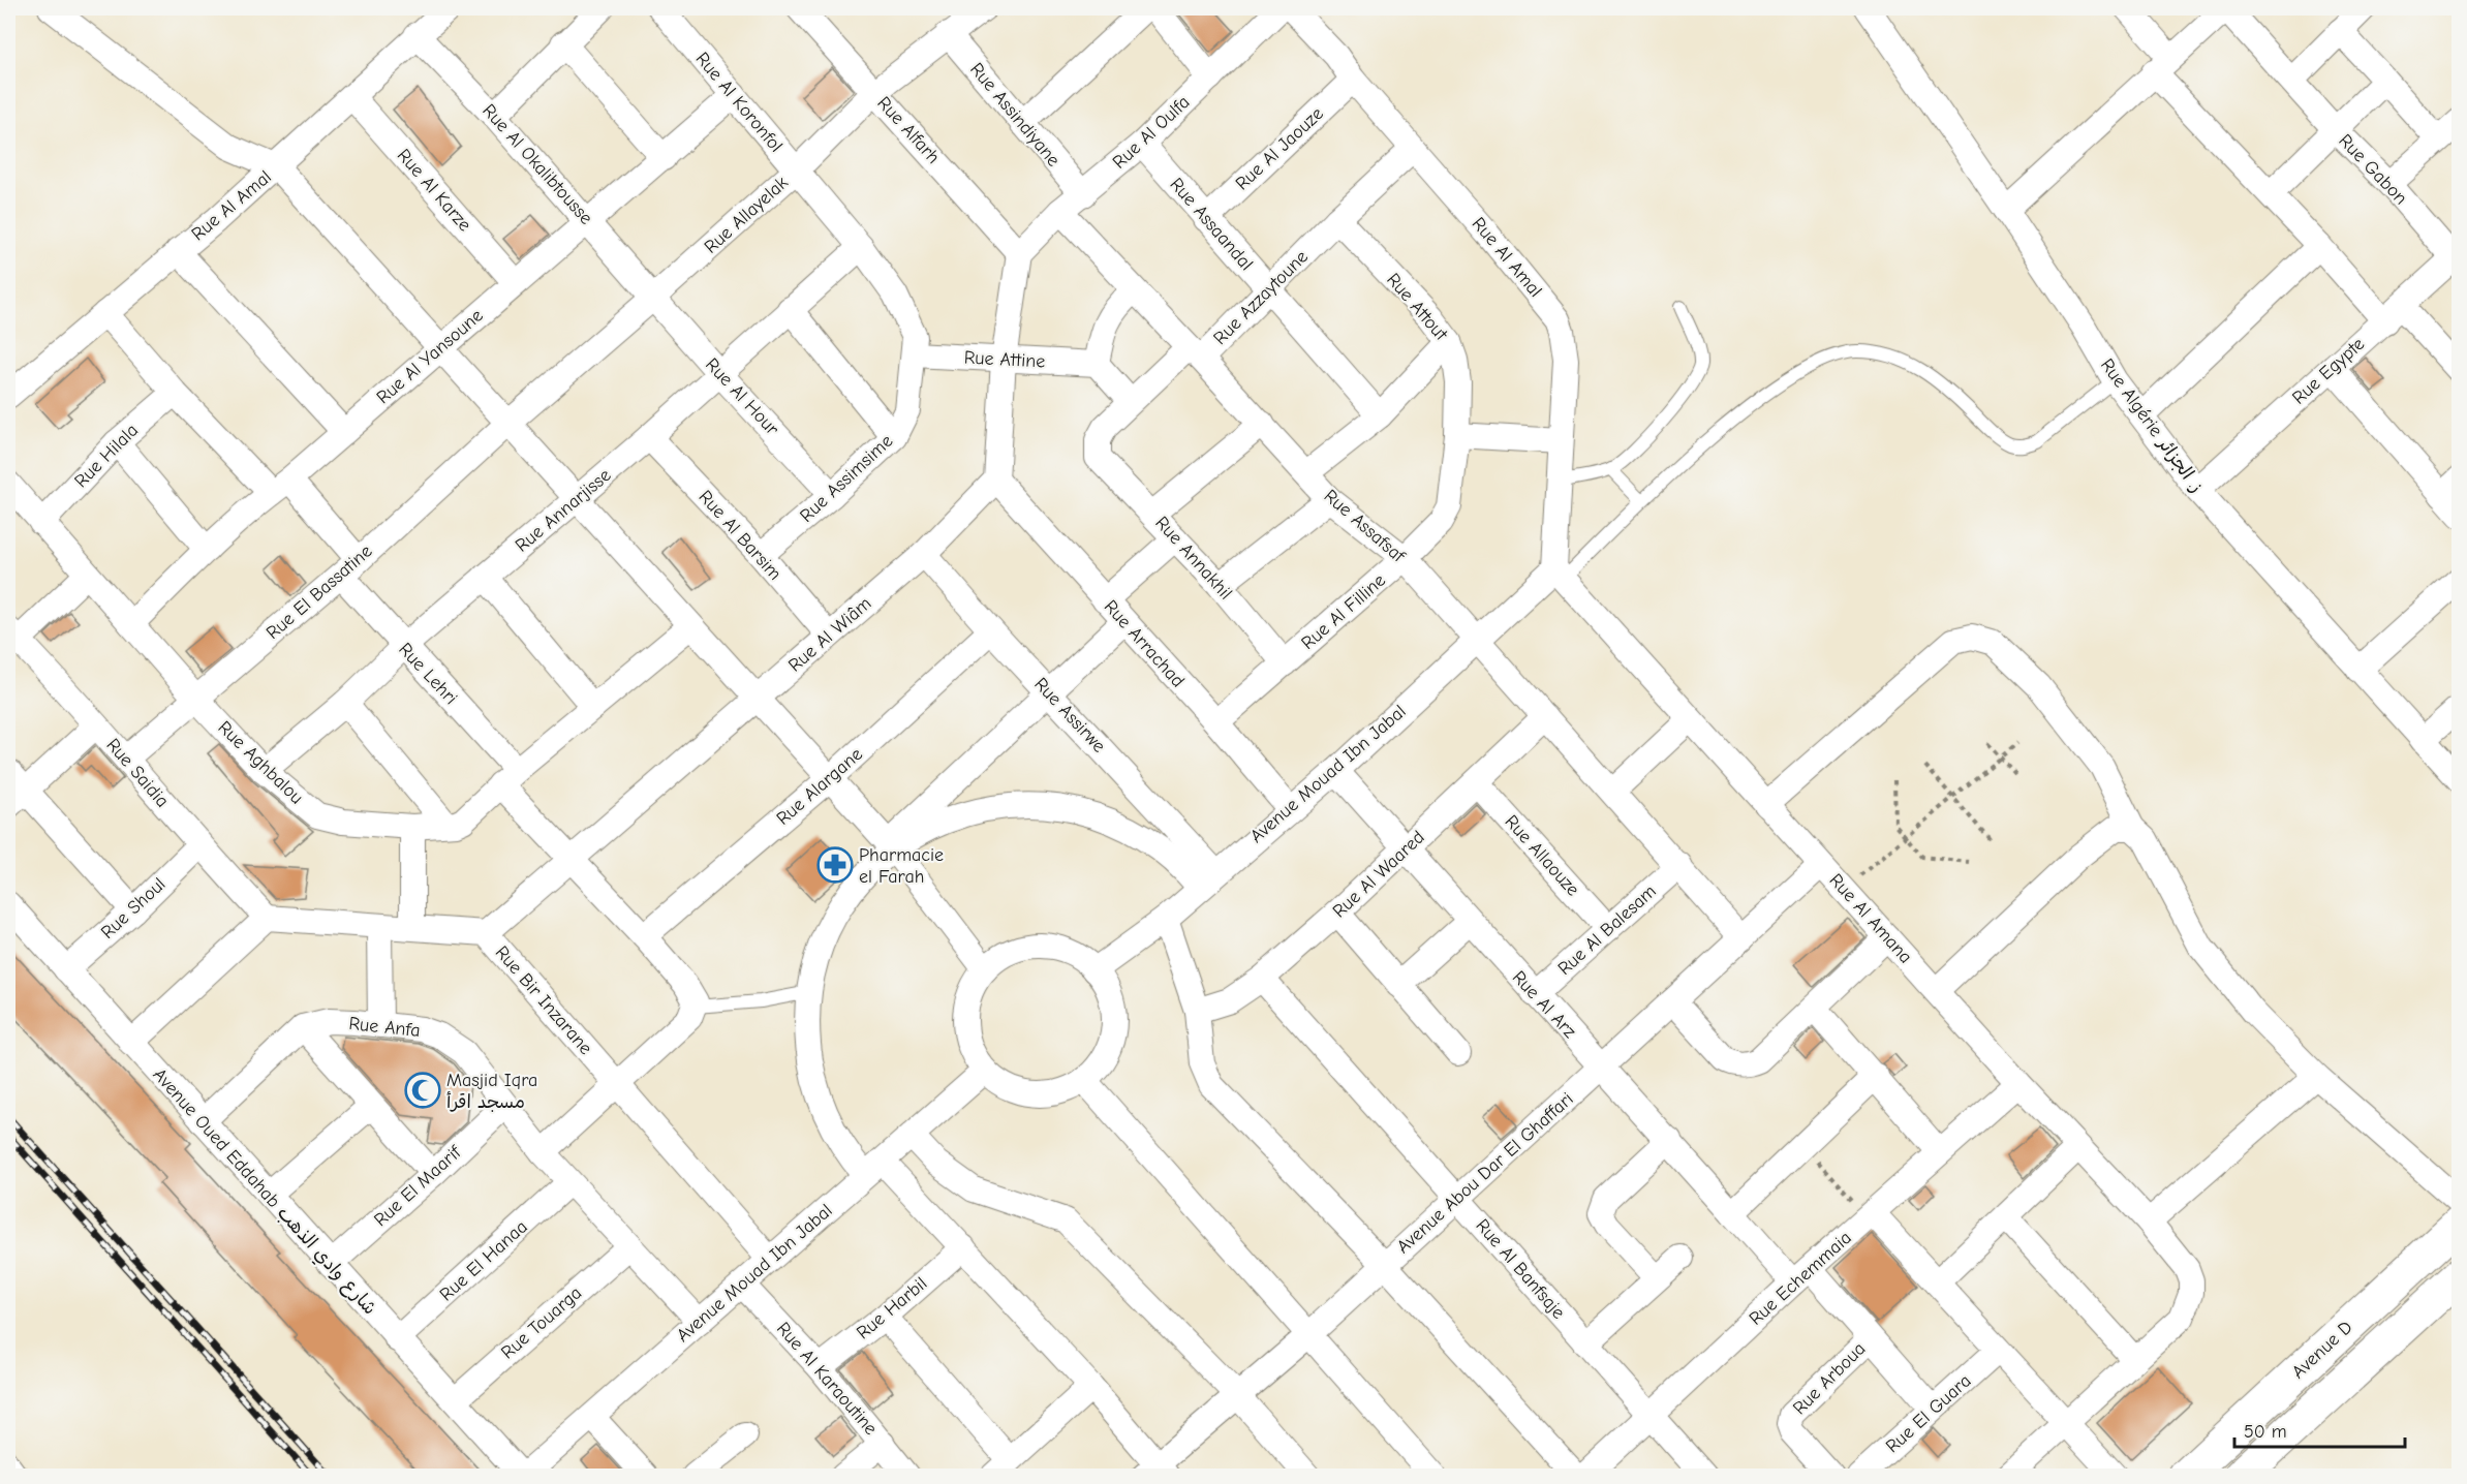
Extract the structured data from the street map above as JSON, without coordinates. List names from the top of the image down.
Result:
{
  "streets": {
    "main road": ["Avenue D"],
    "street": [
      "Rue Al Koronfol",
      "Rue Assindiyane",
      "Rue Alfarh",
      "Rue Al Oulfa",
      "Rue Al Jaouze",
      "Rue Al Okalibtousse",
      "Rue Gabon",
      "Rue Al Karze",
      "Rue Al Amal",
      "Rue Allayelak",
      "Rue Assaandal",
      "Rue Azzaytoune",
      "Rue Attout",
      "Rue Al Yansoune",
      "Rue Attine",
      "Rue Egypte",
      "Rue Al Hour",
      "Rue Algérie ز. الجزائر",
      "Rue Hilala",
      "Rue Assimsime",
      "Rue Annarjisse",
      "Rue Assafsaf",
      "Rue Al Barsim",
      "Rue Annakhil",
      "Rue El Bassatine",
      "Rue Al Filline",
      "Rue Al Wiâm",
      "Rue Arrachad",
      "Rue Lehri",
      "Rue Assirwe",
      "Rue Aghbalou",
      "Rue Saidia",
      "Avenue Mouad Ibn Jabal",
      "Rue Alargane",
      "Rue Allaouze",
      "Rue Al Waared",
      "Rue Shoul",
      "Rue Al Amana",
      "Rue Al Balesam",
      "Rue Bir Inzarane",
      "Rue Al Arz",
      "Rue Anfa",
      "Avenue Abou Dar El Ghaffari",
      "Rue El Maarif",
      "Avenue Oued Eddahab شارع وادي الذهب",
      "Rue El Hanaa",
      "Rue Al Banfsaje",
      "Rue Echemmaia",
      "Rue Harbil",
      "Rue Touarga",
      "Rue Al Karaoutine",
      "Rue Arboua",
      "Rue El Guara"
    ]
  },
  "crossings": [
    ["Rue Al Koronfol", "Rue Allayelak"],
    ["Rue Al Koronfol", "Rue Al Yansoune"],
    ["Rue Al Koronfol", "Rue Assimsime"],
    ["Rue Al Koronfol", "Rue Annarjisse"],
    ["Rue Assindiyane", "Rue Al Oulfa"],
    ["Rue Assindiyane", "Rue Allayelak"],
    ["Rue Alfarh", "Rue Al Oulfa"],
    ["Rue Alfarh", "Rue Allayelak"],
    ["Rue Al Oulfa", "Rue Assaandal"],
    ["Rue Al Oulfa", "Rue Assafsaf"],
    ["Rue Al Jaouze", "Rue Al Amal"],
    ["Rue Al Jaouze", "Rue Assaandal"],
    ["Rue Al Okalibtousse", "Rue Al Amal"],
    ["Rue Al Okalibtousse", "Rue Allayelak"],
    ["Rue Al Okalibtousse", "Rue Al Yansoune"],
    ["Rue Al Okalibtousse", "Rue Al Hour"],
    ["Rue Gabon", "Rue Egypte"],
    ["Rue Al Karze", "Rue Al Amal"],
    ["Rue Al Karze", "Rue Al Yansoune"],
    ["Rue Al Amal", "Rue Azzaytoune"],
    ["Rue Al Amal", "Rue Lehri"],
    ["Rue Al Amal", "Avenue Mouad Ibn Jabal"],
    ["Rue Al Amal", "Rue Al Amana"],
    ["Rue Allayelak", "Rue Al Hour"],
    ["Rue Allayelak", "Rue El Bassatine"],
    ["Rue Assaandal", "Rue Azzaytoune"],
    ["Rue Azzaytoune", "Rue Attout"],
    ["Rue Azzaytoune", "Rue Assafsaf"],
    ["Rue Azzaytoune", "Rue Annakhil"],
    ["Rue Attout", "Rue Al Filline"],
    ["Rue Al Yansoune", "Rue Lehri"],
    ["Rue Al Yansoune", "Rue Aghbalou"],
    ["Rue Attine", "Rue Assimsime"],
    ["Rue Egypte", "Rue Algérie ز. الجزائر"],
    ["Rue Al Hour", "Rue Assimsime"],
    ["Rue Al Hour", "Rue Annarjisse"],
    ["Rue Hilala", "Rue Lehri"],
    ["Rue Hilala", "Rue Aghbalou"],
    ["Rue Assimsime", "Rue Al Barsim"],
    ["Rue Annarjisse", "Rue Al Barsim"],
    ["Rue Annarjisse", "Rue Lehri"],
    ["Rue Annarjisse", "Rue Aghbalou"],
    ["Rue Assafsaf", "Rue Al Filline"],
    ["Rue Assafsaf", "Avenue Mouad Ibn Jabal"],
    ["Rue Al Barsim", "Rue Al Wiâm"],
    ["Rue Annakhil", "Rue Al Filline"],
    ["Rue El Bassatine", "Rue Lehri"],
    ["Rue El Bassatine", "Rue Aghbalou"],
    ["Rue El Bassatine", "Rue Saidia"],
    ["Rue Al Filline", "Rue Arrachad"],
    ["Rue Al Wiâm", "Rue Arrachad"],
    ["Rue Al Wiâm", "Rue Lehri"],
    ["Rue Al Wiâm", "Rue Assirwe"],
    ["Rue Al Wiâm", "Rue Bir Inzarane"],
    ["Rue Arrachad", "Avenue Mouad Ibn Jabal"],
    ["Rue Lehri", "Rue Aghbalou"],
    ["Rue Lehri", "Rue Alargane"],
    ["Rue Assirwe", "Avenue Mouad Ibn Jabal"],
    ["Rue Assirwe", "Rue Alargane"],
    ["Rue Saidia", "Rue Shoul"],
    ["Rue Saidia", "Rue Bir Inzarane"],
    ["Avenue Mouad Ibn Jabal", "Rue Al Amana"],
    ["Avenue Mouad Ibn Jabal", "Rue Bir Inzarane"],
    ["Avenue Mouad Ibn Jabal", "Rue Al Arz"],
    ["Avenue Mouad Ibn Jabal", "Rue Anfa"],
    ["Avenue Mouad Ibn Jabal", "Avenue Oued Eddahab شارع وادي الذهب"],
    ["Avenue Mouad Ibn Jabal", "Rue Al Karaoutine"],
    ["Rue Allaouze", "Rue Al Waared"],
    ["Rue Allaouze", "Rue Al Balesam"],
    ["Rue Al Waared", "Rue Al Arz"],
    ["Rue Al Waared", "Rue Al Banfsaje"],
    ["Rue Shoul", "Avenue Oued Eddahab شارع وادي الذهب"],
    ["Rue Al Amana", "Avenue Abou Dar El Ghaffari"],
    ["Rue Al Amana", "Rue Echemmaia"],
    ["Rue Al Balesam", "Rue Al Arz"],
    ["Rue Al Arz", "Avenue Abou Dar El Ghaffari"],
    ["Rue Al Arz", "Rue Echemmaia"],
    ["Rue Al Arz", "Rue Arboua"],
    ["Rue Al Arz", "Rue El Guara"],
    ["Rue Anfa", "Rue El Maarif"],
    ["Rue Anfa", "Rue El Hanaa"],
    ["Rue Anfa", "Rue Touarga"],
    ["Avenue Abou Dar El Ghaffari", "Rue Al Banfsaje"],
    ["Rue El Maarif", "Avenue Oued Eddahab شارع وادي الذهب"],
    ["Avenue Oued Eddahab شارع وادي الذهب", "Rue El Hanaa"],
    ["Avenue Oued Eddahab شارع وادي الذهب", "Rue Touarga"],
    ["Rue Al Banfsaje", "Rue Echemmaia"],
    ["Rue Harbil", "Rue Al Karaoutine"]
  ],
  "places": {
    "pharmacy": ["Pharmacie el Farah"],
    "mosque": ["Masjid Iqra مسجد اقرأ"]
  },
  "scale_bar": "50 m"
}
